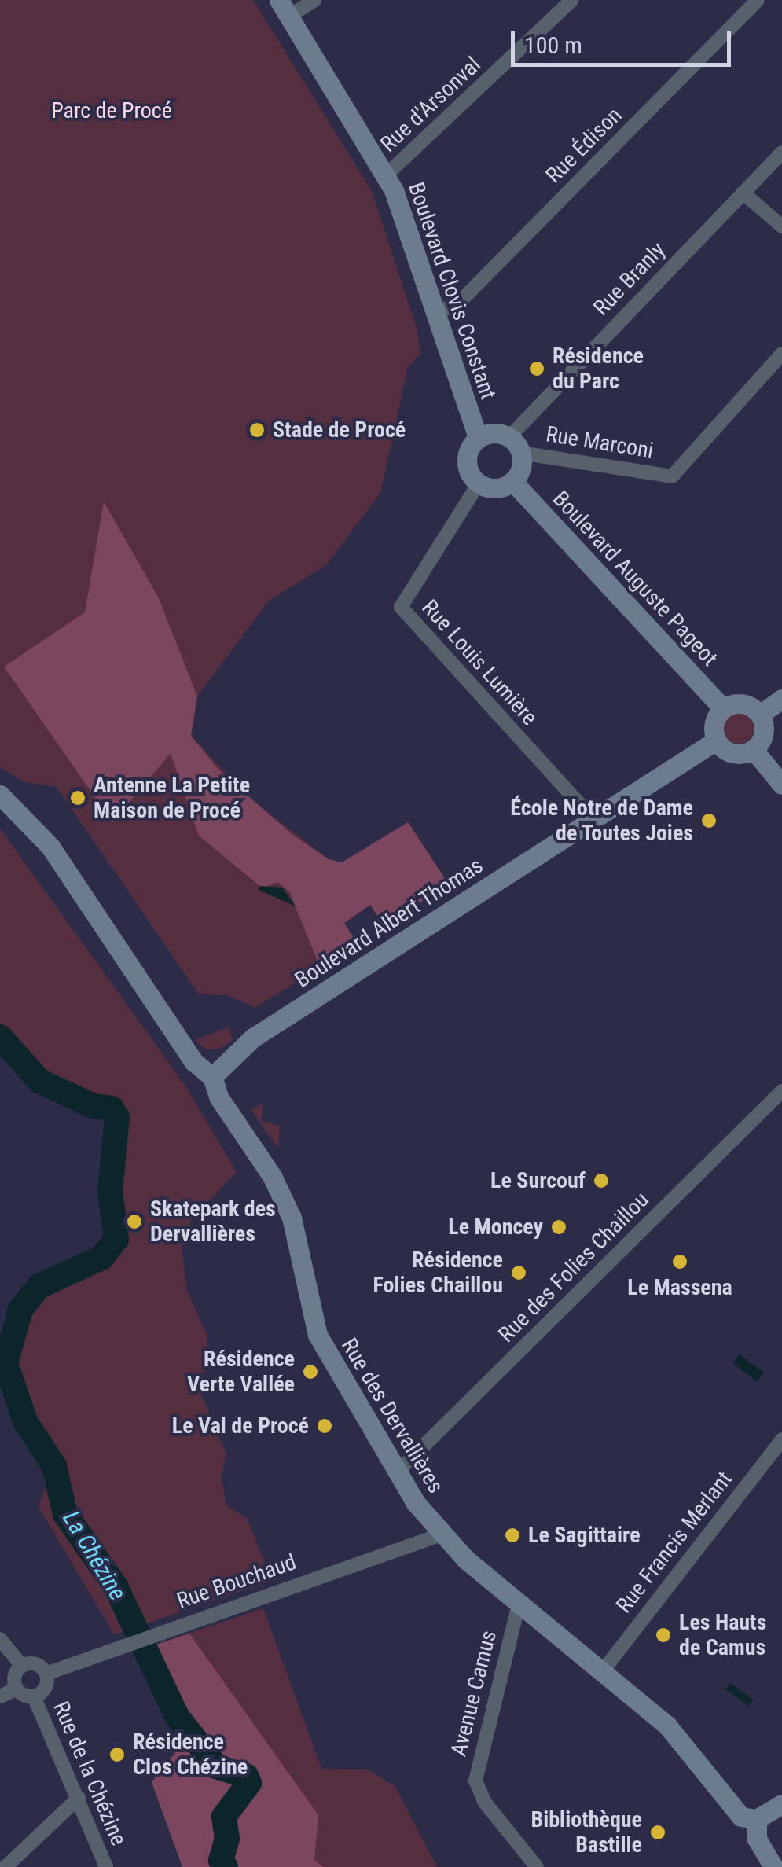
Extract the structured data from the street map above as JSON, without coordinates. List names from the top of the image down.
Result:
{
  "streets": {
    "main road": [
      "Boulevard Clovis Constant",
      "Boulevard Auguste Pageot",
      "Boulevard Albert Thomas",
      "Rue des Dervallières"
    ],
    "street": [
      "Rue d'Arsonval",
      "Rue Édison",
      "Rue Branly",
      "Rue Marconi",
      "Rue Louis Lumière",
      "Rue des Folies Chaillou",
      "Rue Francis Merlant",
      "Rue Bouchaud",
      "Avenue Camus",
      "Rue de la Chézine"
    ]
  },
  "crossings": [
    ["Rue d'Arsonval", "Boulevard Clovis Constant"],
    ["Rue Édison", "Boulevard Clovis Constant"],
    ["Rue Branly", "Boulevard Clovis Constant"],
    ["Rue Branly", "Rue Marconi"],
    ["Rue Branly", "Boulevard Auguste Pageot"],
    ["Rue Branly", "Rue Louis Lumière"],
    ["Boulevard Clovis Constant", "Rue Marconi"],
    ["Boulevard Clovis Constant", "Boulevard Auguste Pageot"],
    ["Boulevard Clovis Constant", "Rue Louis Lumière"],
    ["Rue Marconi", "Boulevard Auguste Pageot"],
    ["Rue Marconi", "Rue Louis Lumière"],
    ["Boulevard Auguste Pageot", "Rue Louis Lumière"],
    ["Boulevard Auguste Pageot", "Boulevard Albert Thomas"],
    ["Rue Louis Lumière", "Boulevard Albert Thomas"],
    ["Boulevard Albert Thomas", "Rue des Dervallières"],
    ["Rue des Folies Chaillou", "Rue des Dervallières"],
    ["Rue des Dervallières", "Rue Francis Merlant"],
    ["Rue des Dervallières", "Rue Bouchaud"],
    ["Rue des Dervallières", "Avenue Camus"],
    ["Rue Bouchaud", "Rue de la Chézine"]
  ],
  "water": ["La Chézine"],
  "parks": ["Parc de Procé"],
  "places": [
    "Résidence du Parc",
    "Stade de Procé",
    "Antenne La Petite Maison de Procé",
    "École Notre de Dame de Toutes Joies",
    "Le Surcouf",
    "Skatepark des Dervallières",
    "Le Moncey",
    "Le Massena",
    "Résidence Folies Chaillou",
    "Résidence Verte Vallée",
    "Le Val de Procé",
    "Le Sagittaire",
    "Les Hauts de Camus",
    "Résidence Clos Chézine",
    "Bibliothèque Bastille"
  ],
  "scale_bar": "100 m"
}
